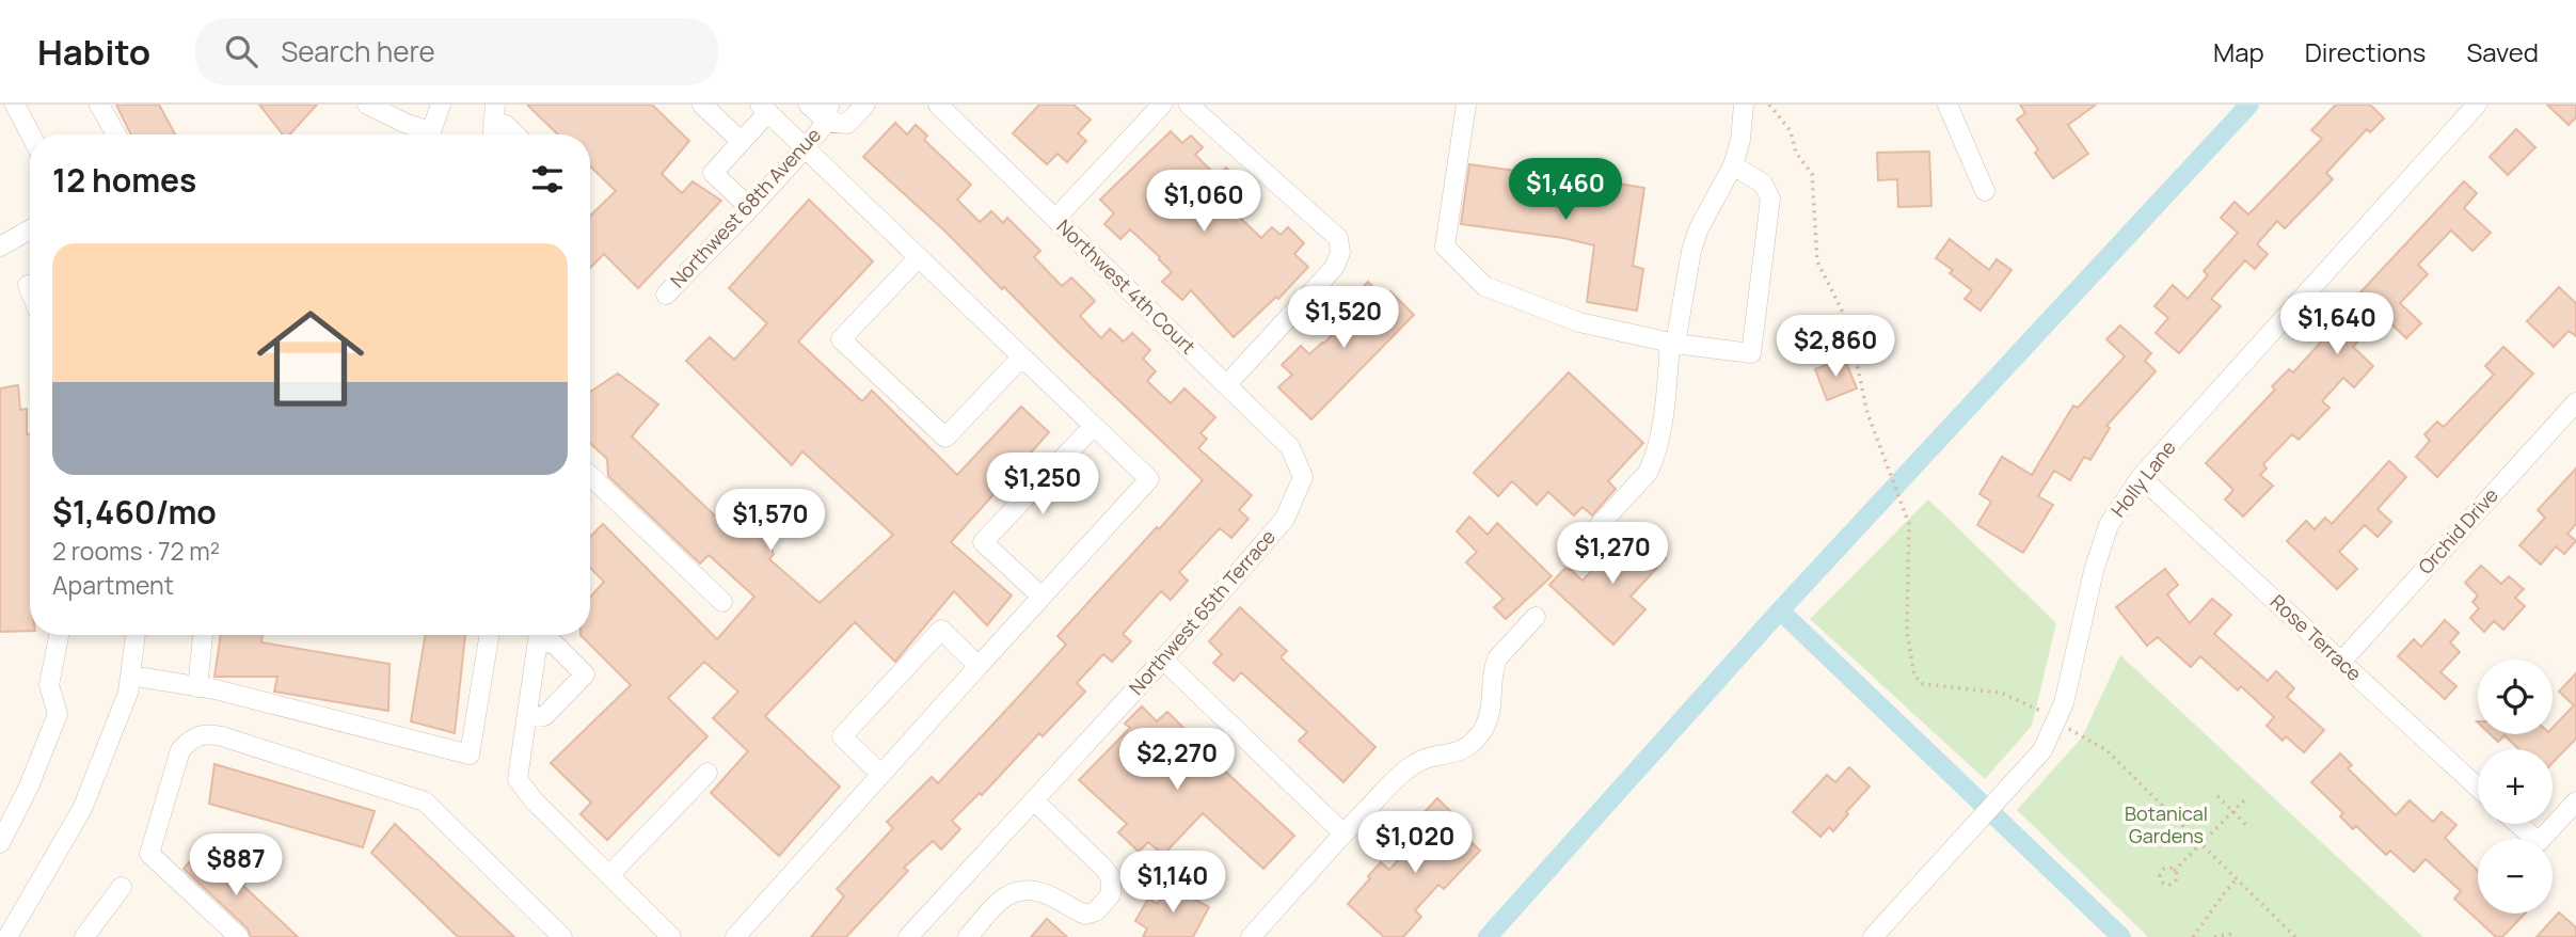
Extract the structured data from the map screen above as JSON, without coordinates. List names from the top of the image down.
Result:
{
  "streets": {
    "street": [
      "Northwest 68th Avenue",
      "Northwest 4th Court",
      "Holly Lane",
      "Orchid Drive",
      "Northwest 65th Terrace",
      "Rose Terrace"
    ]
  },
  "crossings": [
    ["Northwest 4th Court", "Northwest 65th Terrace"],
    ["Holly Lane", "Rose Terrace"],
    ["Orchid Drive", "Rose Terrace"]
  ],
  "parks": ["Botanical Gardens"],
  "page": {
    "header": "Habito",
    "search": "Search here",
    "nav": ["Map", "Directions", "Saved"],
    "heading": "12 homes",
    "price": [
      "$1,460",
      "$1,060",
      "$1,520",
      "$1,640",
      "$2,860",
      "$1,250",
      "$1,570",
      "$1,270",
      "$2,270",
      "$1,020",
      "$887",
      "$1,140"
    ],
    "list": [
      {
        "name": "$1,460/mo",
        "note": "2 rooms · 72 m² · Apartment"
      }
    ],
    "map_buttons": ["+", "−"]
  }
}
